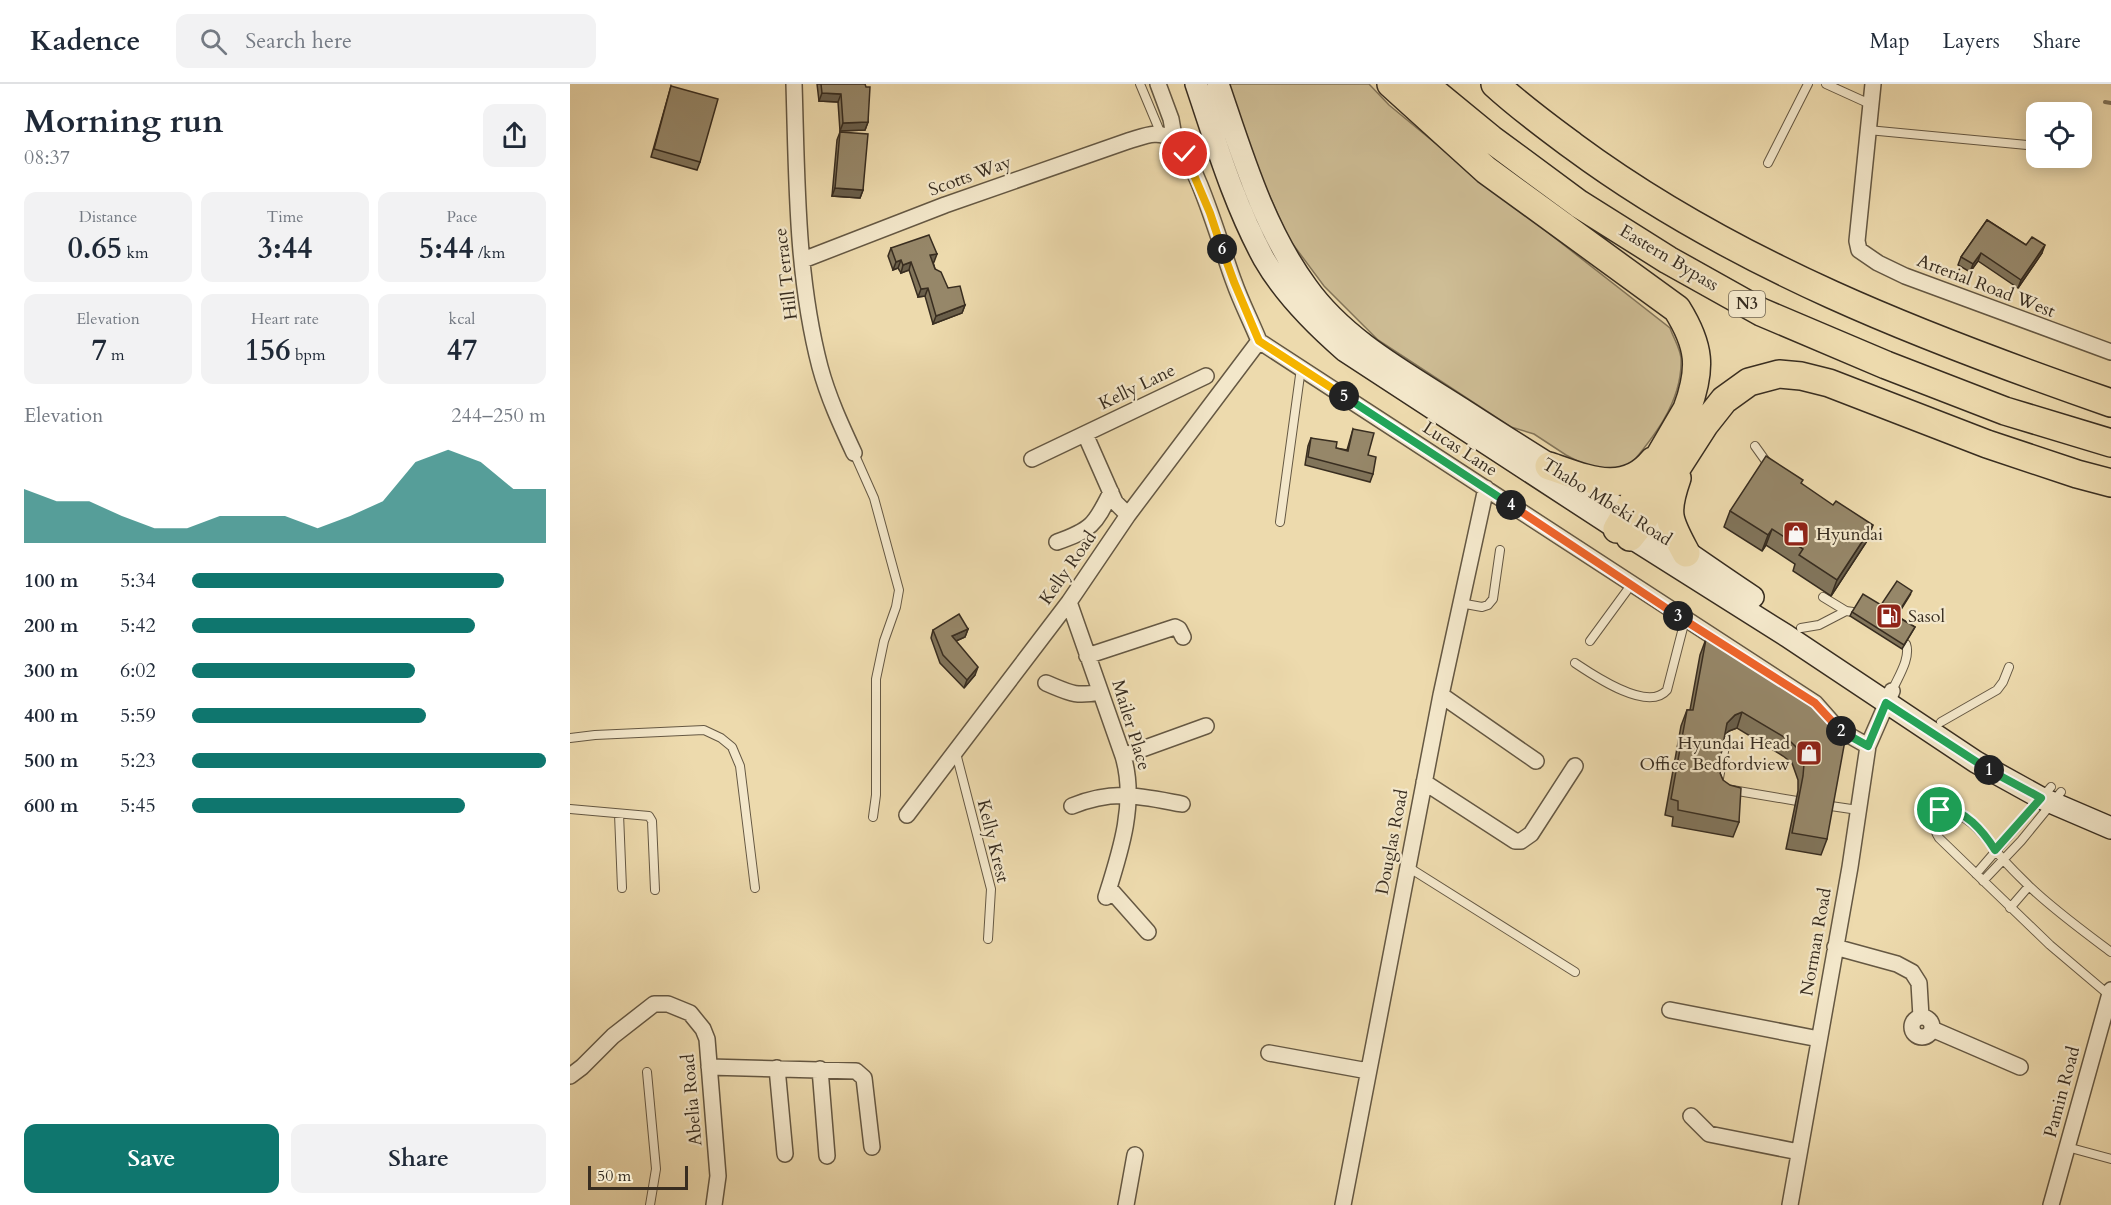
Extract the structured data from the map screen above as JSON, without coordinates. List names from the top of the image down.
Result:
{
  "streets": {
    "highway": ["Eastern Bypass", "N3"],
    "main road": ["Thabo Mbeki Road"],
    "street": [
      "Scotts Way",
      "Hill Terrace",
      "Arterial Road West",
      "Kelly Lane",
      "Lucas Lane",
      "Kelly Road",
      "Mailer Place",
      "Douglas Road",
      "Norman Road",
      "Pamin Road",
      "Abelia Road"
    ],
    "lane": ["Kelly Krest"]
  },
  "crossings": [
    ["Scotts Way", "Hill Terrace"],
    ["Lucas Lane", "Kelly Road"],
    ["Lucas Lane", "Douglas Road"],
    ["Lucas Lane", "Norman Road"],
    ["Thabo Mbeki Road", "Norman Road"],
    ["Kelly Road", "Mailer Place"],
    ["Kelly Road", "Kelly Krest"]
  ],
  "places": {
    "shop": ["Hyundai", "Hyundai Head Office Bedfordview"],
    "fuel station": ["Sasol"]
  },
  "scale_bar": "50 m",
  "page": {
    "header": "Kadence",
    "search": "Search here",
    "nav": ["Map", "Layers", "Share"],
    "heading": ["Morning run", "08:37"],
    "stats": [
      ["Distance", "0.65 km"],
      ["Time", "3:44"],
      ["Pace", "5:44 /km"],
      ["Elevation", "7 m"],
      ["Heart rate", "156 bpm"],
      ["kcal", "47"]
    ],
    "pins": [
      "6",
      "5",
      "4",
      "3",
      "2",
      "1"
    ],
    "chart": ["Elevation", "244–250 m"],
    "list": [
      {
        "name": "100 m",
        "note": "5:34"
      },
      {
        "name": "200 m",
        "note": "5:42"
      },
      {
        "name": "300 m",
        "note": "6:02"
      },
      {
        "name": "400 m",
        "note": "5:59"
      },
      {
        "name": "500 m",
        "note": "5:23"
      },
      {
        "name": "600 m",
        "note": "5:45"
      }
    ],
    "buttons": ["Save", "Share"],
    "scale": "50 m"
  }
}
